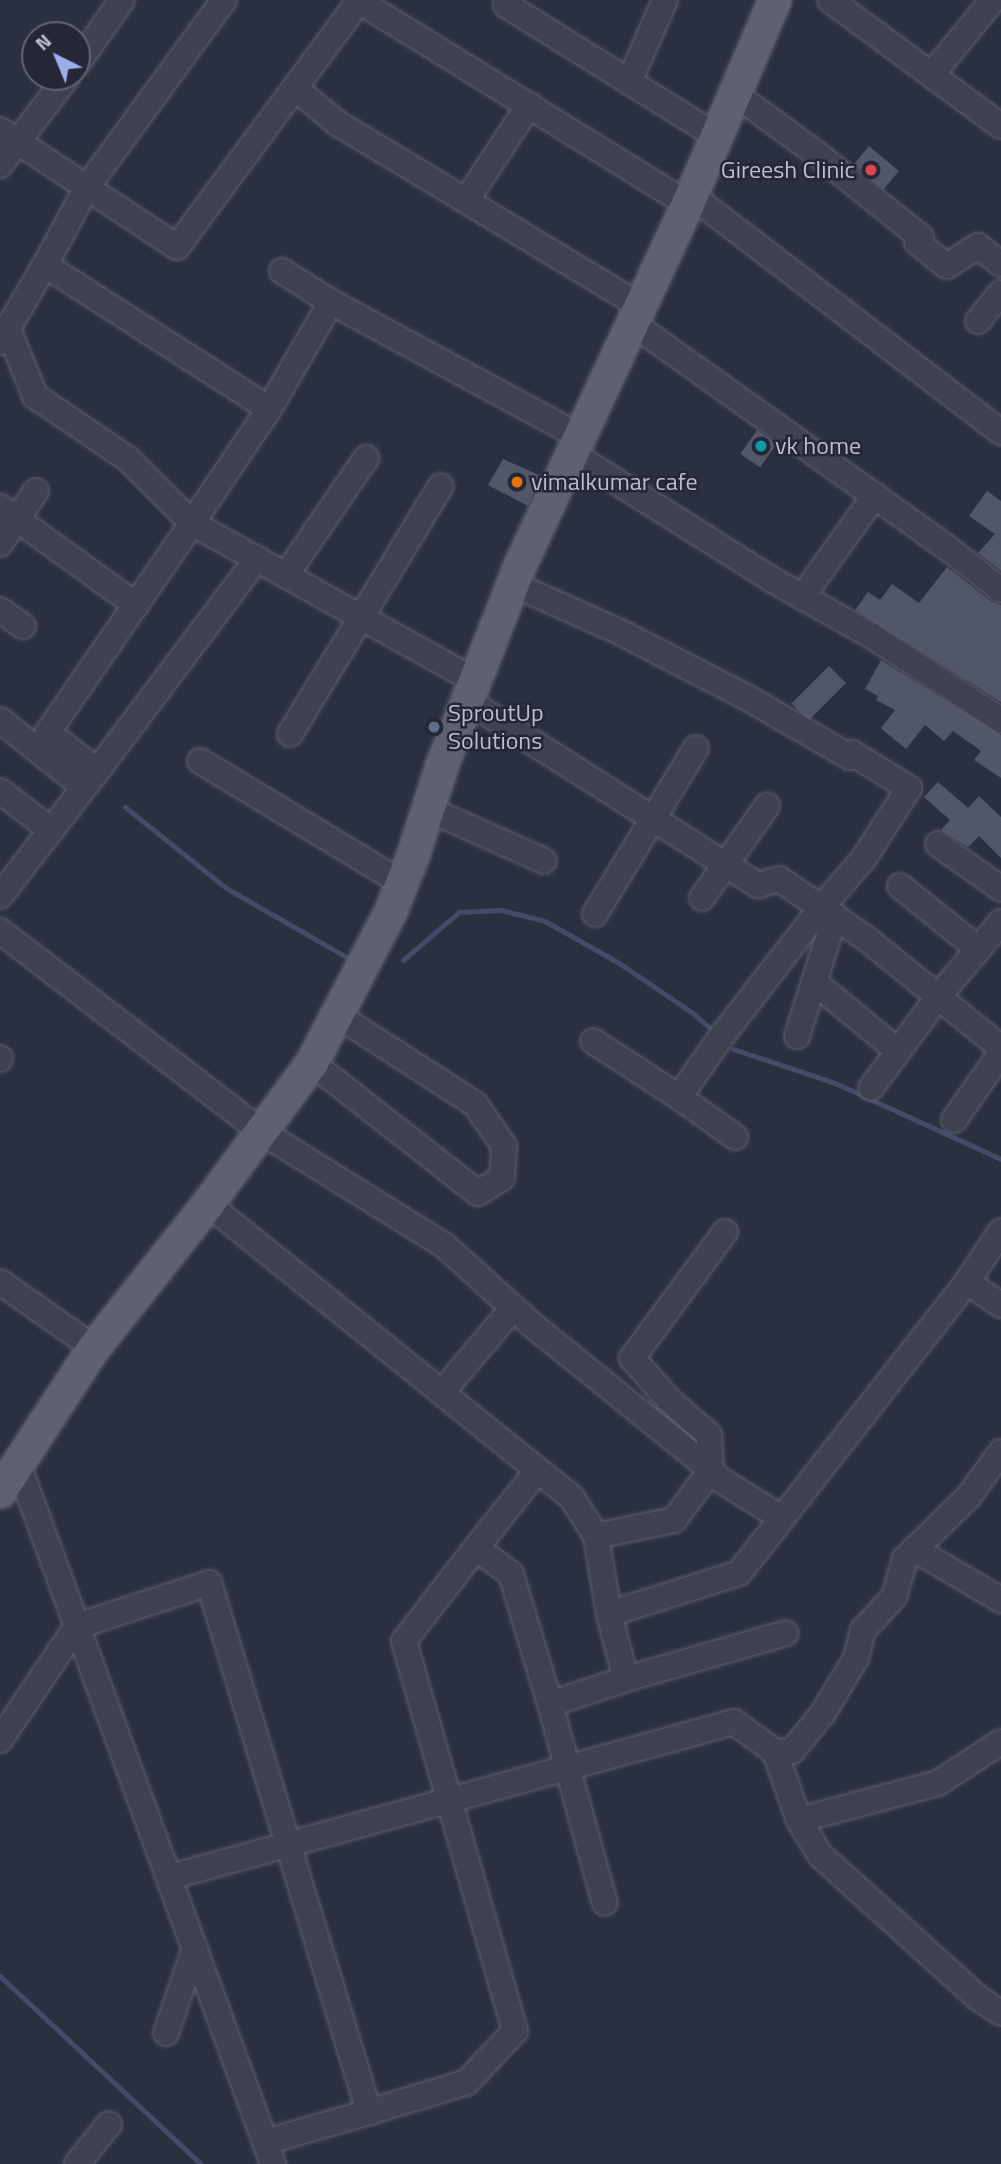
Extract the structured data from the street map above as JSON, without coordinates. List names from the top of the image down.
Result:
{
  "places": [
    "Gireesh Clinic",
    "vk home",
    "vimalkumar cafe",
    "SproutUp Solutions"
  ],
  "north": "top left"
}
